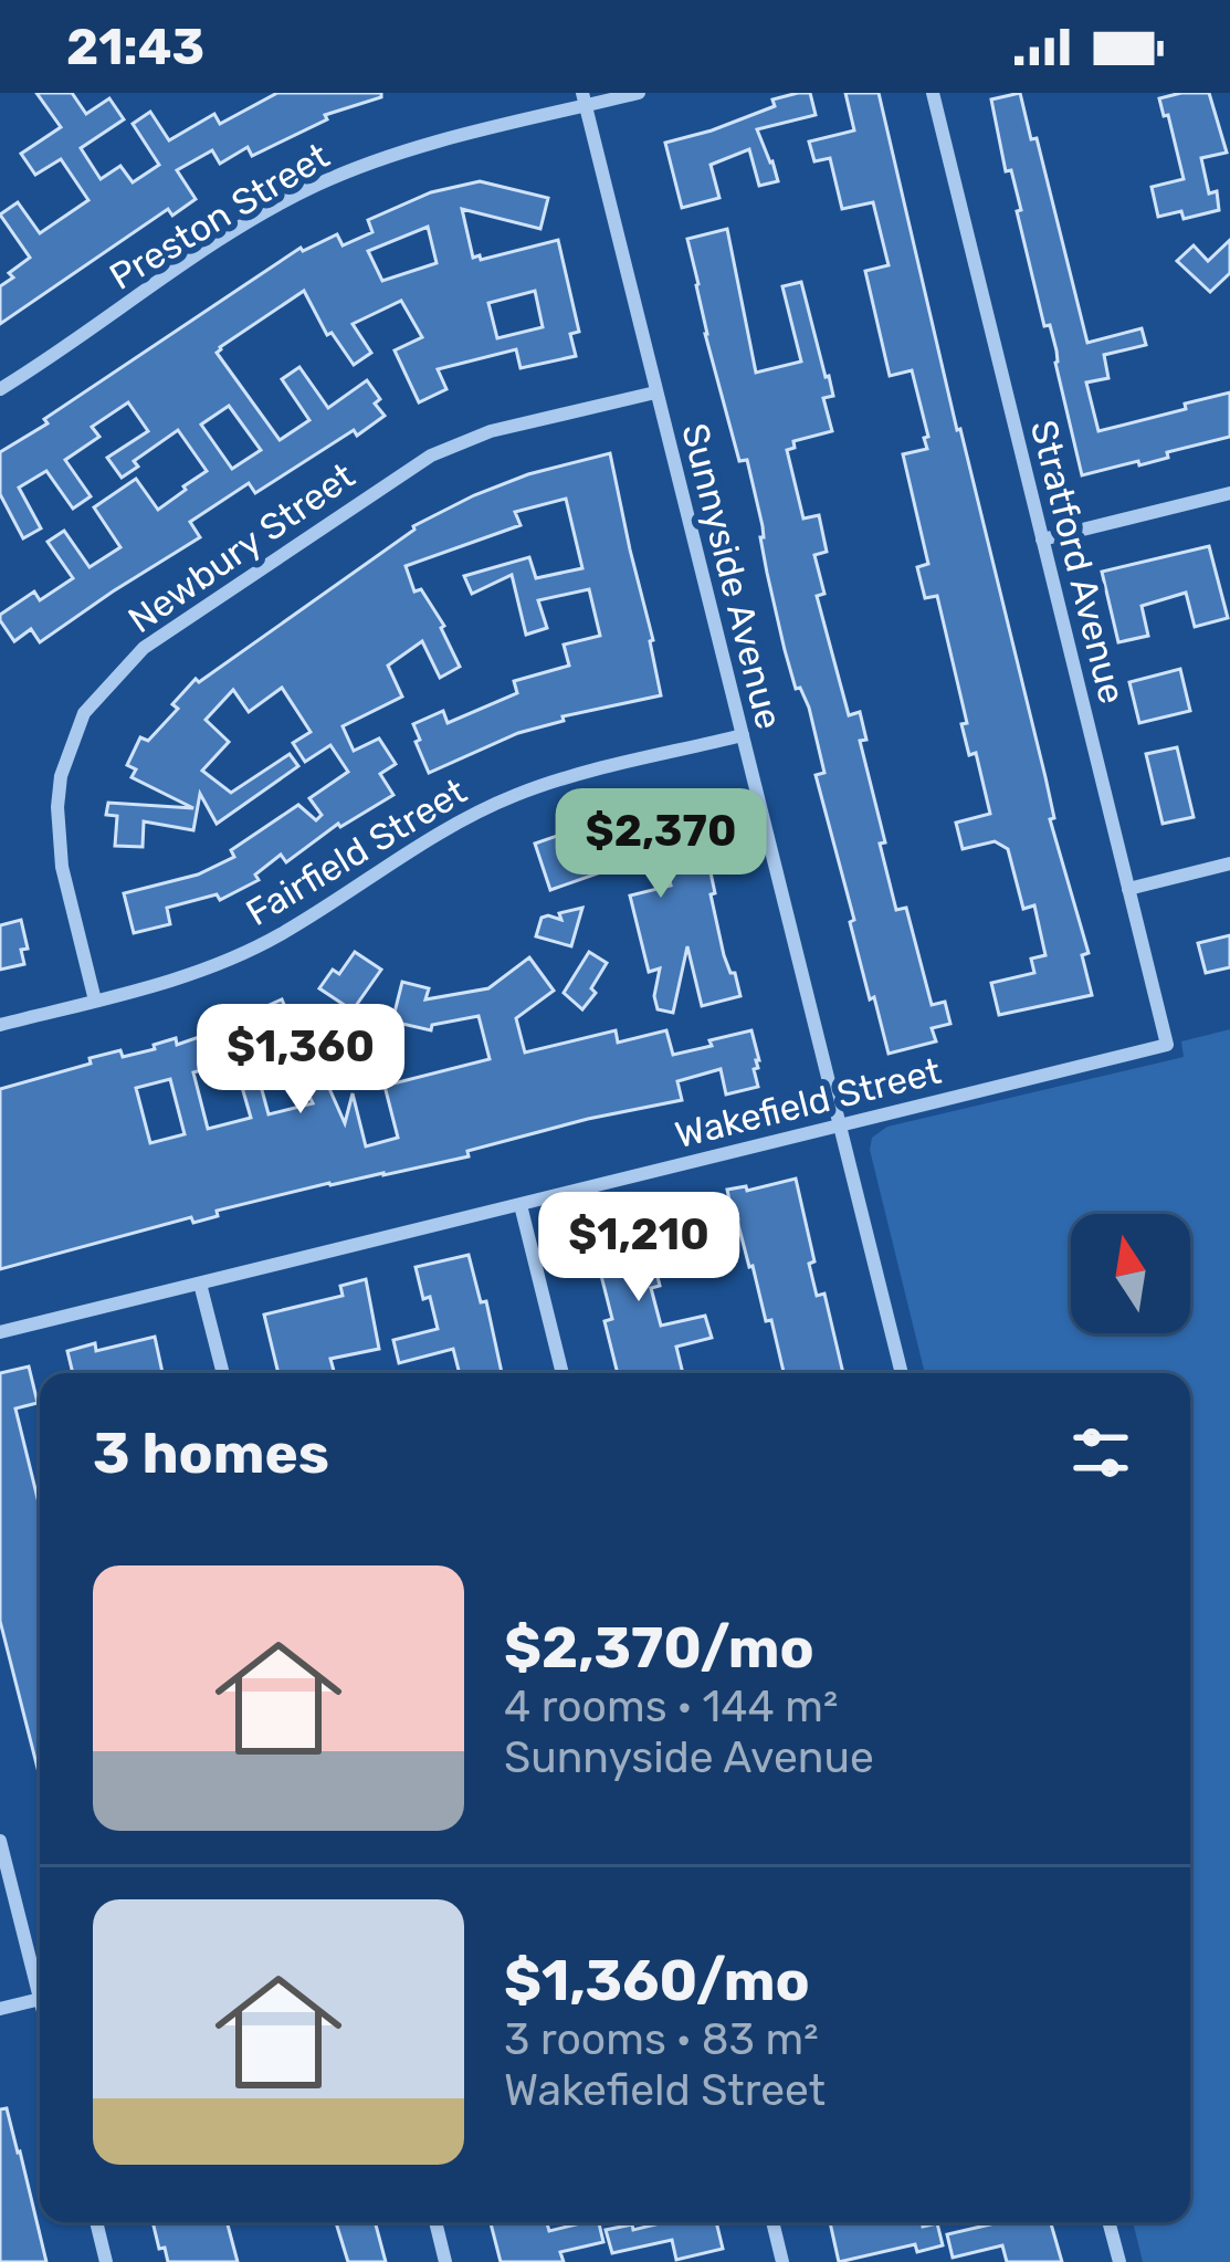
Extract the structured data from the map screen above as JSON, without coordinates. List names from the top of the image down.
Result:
{
  "streets": {
    "street": [
      "Preston Street",
      "Newbury Street",
      "Stratford Avenue",
      "Sunnyside Avenue",
      "Fairfield Street",
      "Wakefield Street"
    ]
  },
  "crossings": [
    ["Preston Street", "Sunnyside Avenue"],
    ["Newbury Street", "Sunnyside Avenue"],
    ["Newbury Street", "Fairfield Street"],
    ["Stratford Avenue", "Wakefield Street"],
    ["Sunnyside Avenue", "Fairfield Street"],
    ["Sunnyside Avenue", "Wakefield Street"]
  ],
  "north": "top",
  "page": {
    "status": "21:43",
    "price": ["$2,370", "$1,360", "$1,210"],
    "heading": "3 homes",
    "list": [
      {
        "name": "$2,370/mo",
        "note": "4 rooms · 144 m² · Sunnyside Avenue"
      },
      {
        "name": "$1,360/mo",
        "note": "3 rooms · 83 m² · Wakefield Street"
      }
    ]
  }
}
